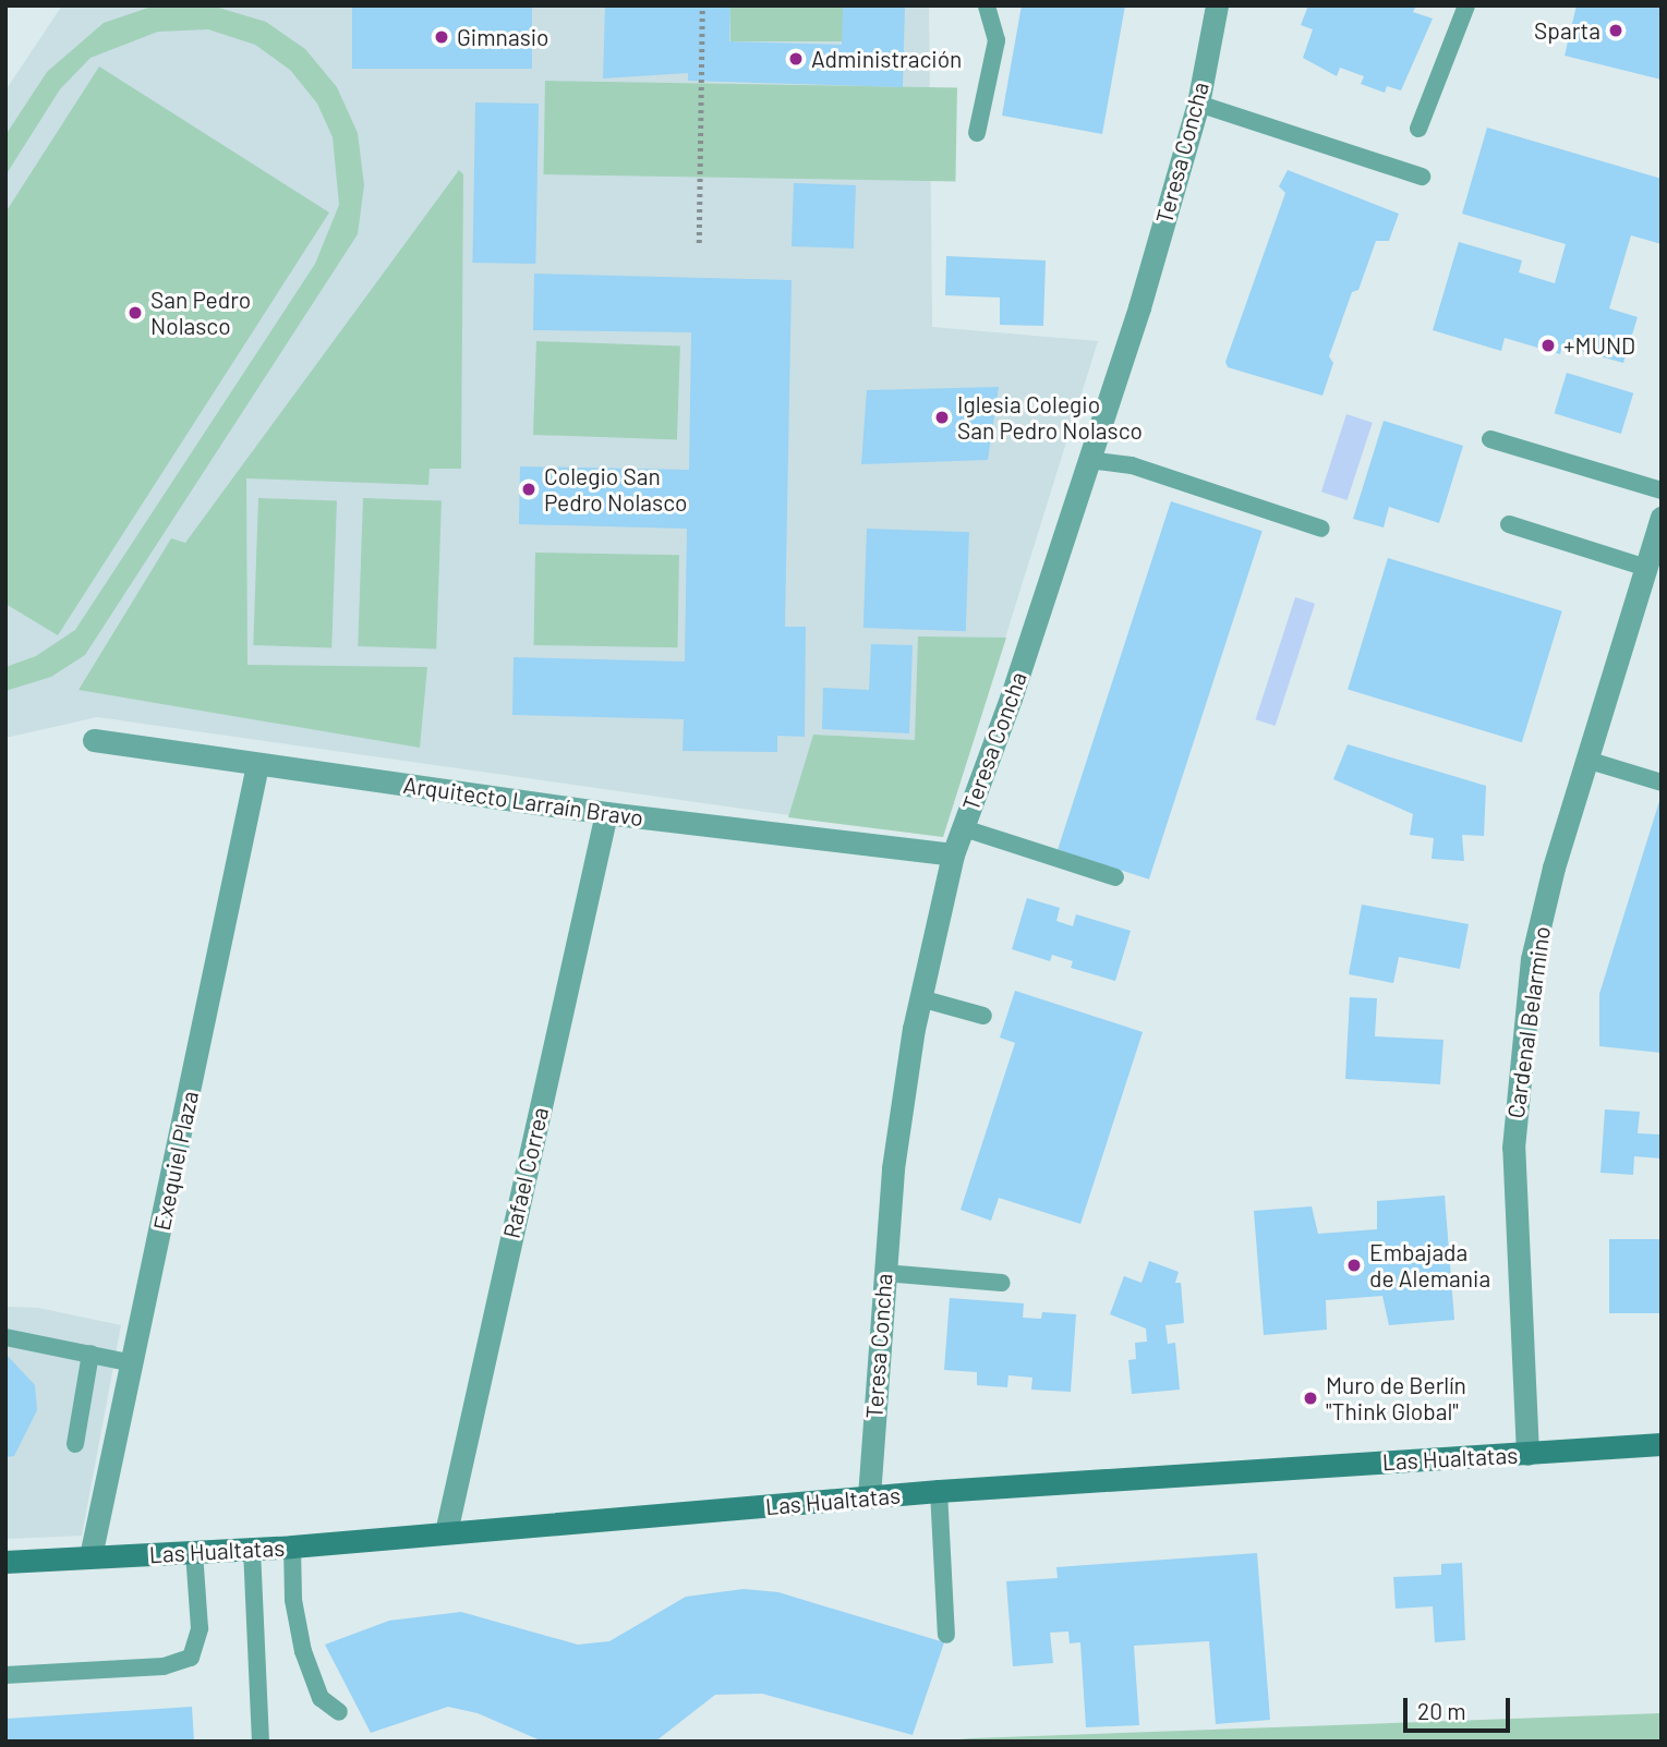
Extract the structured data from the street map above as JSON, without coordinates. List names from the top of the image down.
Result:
{
  "streets": {
    "street": [
      "Teresa Concha",
      "Arquitecto Larraín Bravo",
      "Cardenal Belarmino",
      "Exequiel Plaza",
      "Rafael Correa",
      "Las Hualtatas"
    ]
  },
  "crossings": [
    ["Teresa Concha", "Arquitecto Larraín Bravo"],
    ["Teresa Concha", "Las Hualtatas"],
    ["Arquitecto Larraín Bravo", "Exequiel Plaza"],
    ["Arquitecto Larraín Bravo", "Rafael Correa"],
    ["Cardenal Belarmino", "Las Hualtatas"],
    ["Exequiel Plaza", "Las Hualtatas"],
    ["Rafael Correa", "Las Hualtatas"]
  ],
  "places": [
    "Sparta",
    "Gimnasio",
    "Administración",
    "San Pedro Nolasco",
    "+MUND",
    "Iglesia Colegio San Pedro Nolasco",
    "Colegio San Pedro Nolasco",
    "Embajada de Alemania",
    "Muro de Berlín \"Think Global\""
  ],
  "scale_bar": "20 m"
}
